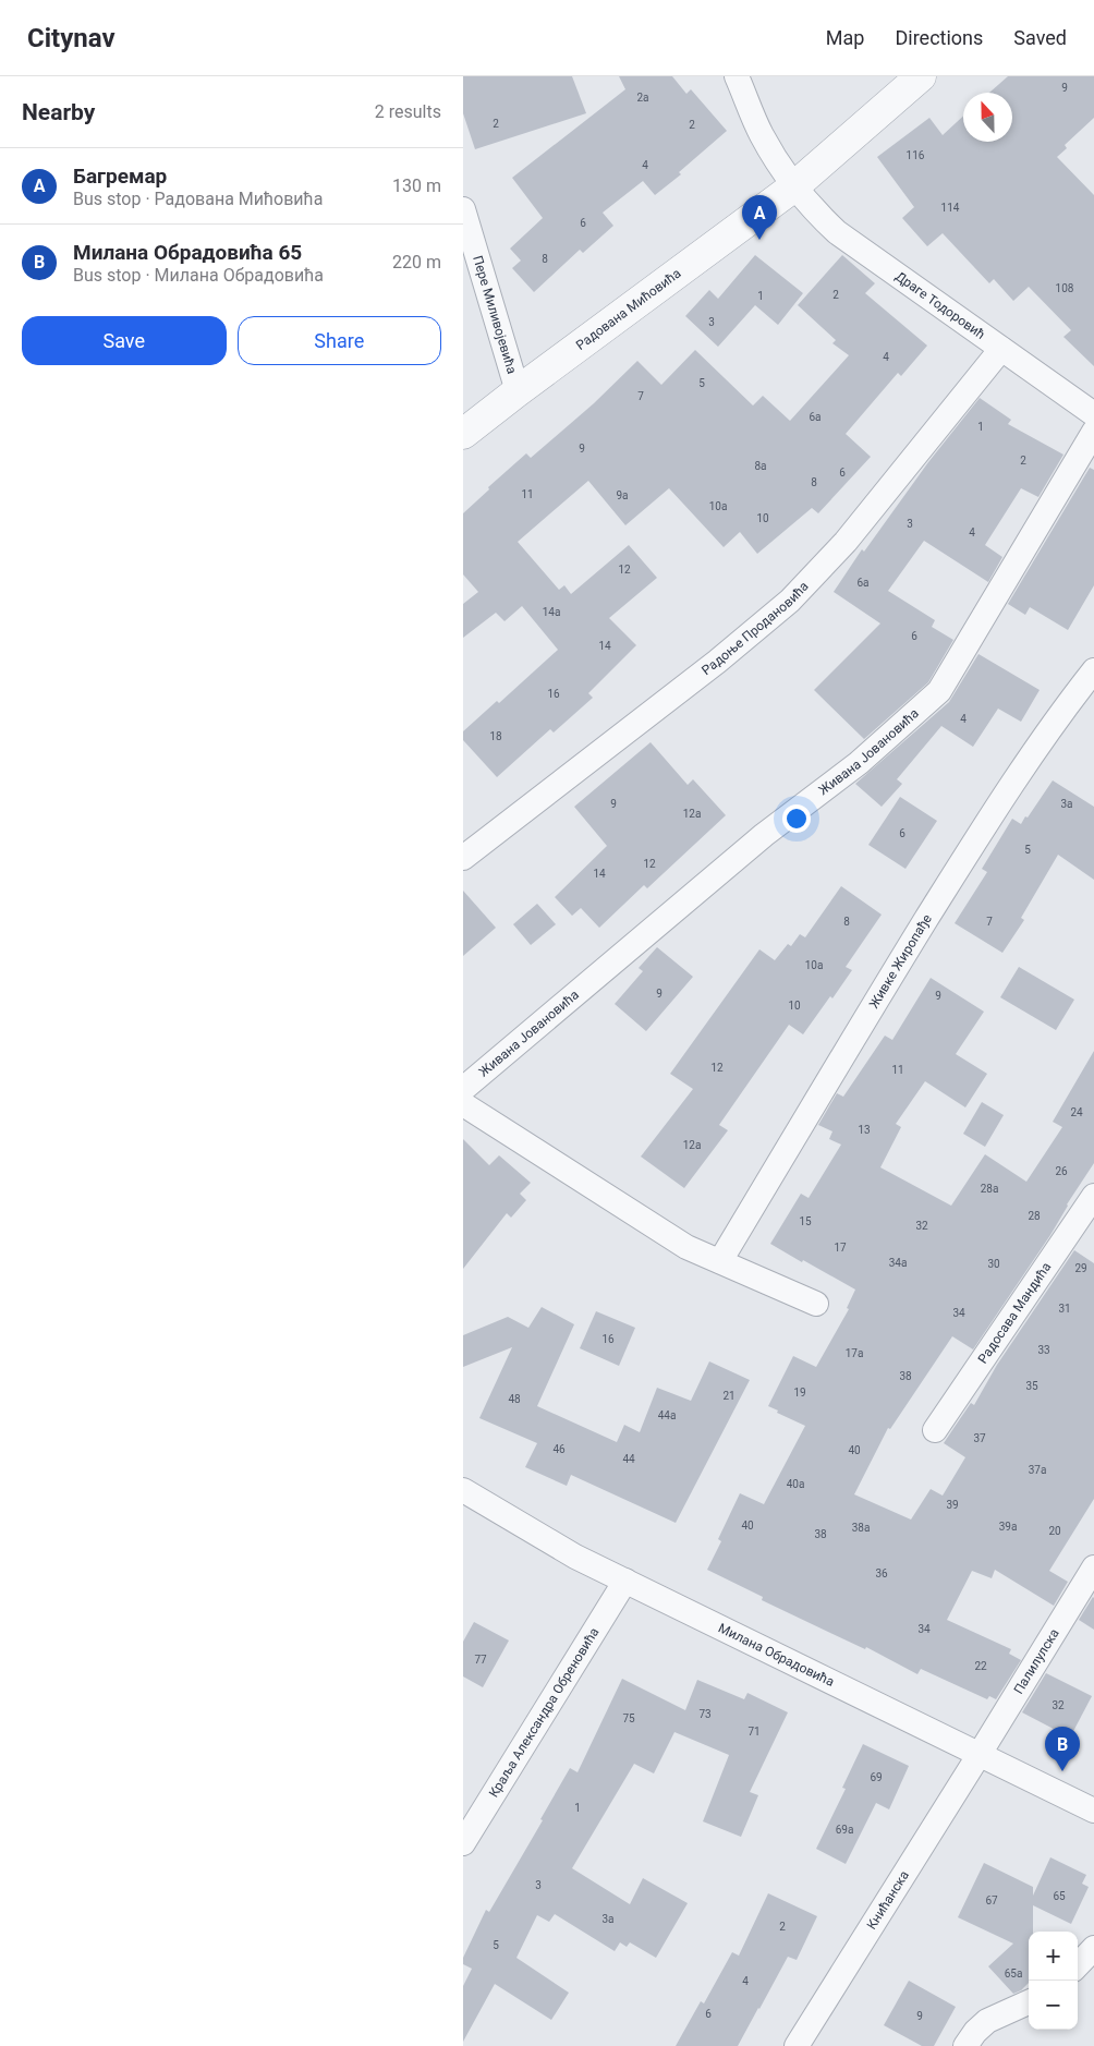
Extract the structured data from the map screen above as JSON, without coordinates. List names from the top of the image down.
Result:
{
  "streets": {
    "street": [
      "Драге Тодоровић",
      "Радована Мићовића",
      "Пере Миливојевића",
      "Радоње Продановића",
      "Живана Јовановића",
      "Живке Жиропађе",
      "Радосава Мандића",
      "Милана Обрадовића",
      "Палилулска",
      "Краља Александра Обреновића",
      "Книћанска"
    ]
  },
  "crossings": [
    ["Драге Тодоровић", "Радована Мићовића"],
    ["Драге Тодоровић", "Радоње Продановића"],
    ["Радована Мићовића", "Пере Миливојевића"],
    ["Милана Обрадовића", "Палилулска"],
    ["Милана Обрадовића", "Краља Александра Обреновића"],
    ["Милана Обрадовића", "Книћанска"],
    ["Палилулска", "Книћанска"]
  ],
  "house_numbers": [
    "9",
    "2a",
    "2",
    "2",
    "116",
    "4",
    "114",
    "6",
    "8",
    "108",
    "2",
    "1",
    "3",
    "4",
    "5",
    "7",
    "6a",
    "1",
    "9",
    "2",
    "8a",
    "6",
    "8",
    "11",
    "9a",
    "10a",
    "10",
    "3",
    "4",
    "12",
    "6a",
    "14a",
    "6",
    "14",
    "16",
    "4",
    "18",
    "9",
    "3a",
    "12a",
    "6",
    "5",
    "12",
    "14",
    "8",
    "7",
    "10a",
    "9",
    "9",
    "10",
    "12",
    "11",
    "24",
    "13",
    "12a",
    "26",
    "28a",
    "28",
    "15",
    "32",
    "17",
    "34a",
    "30",
    "29",
    "31",
    "34",
    "16",
    "33",
    "17a",
    "38",
    "35",
    "19",
    "21",
    "48",
    "44a",
    "37",
    "46",
    "40",
    "44",
    "37a",
    "40a",
    "39",
    "40",
    "39a",
    "38a",
    "20",
    "38",
    "36",
    "34",
    "77",
    "22",
    "32",
    "73",
    "75",
    "71",
    "69",
    "1",
    "69a",
    "3",
    "65",
    "67",
    "3a",
    "2",
    "5",
    "65a",
    "4",
    "6",
    "9"
  ],
  "north": "top",
  "page": {
    "header": "Citynav",
    "nav": ["Map", "Directions", "Saved"],
    "heading": ["Nearby", "2 results"],
    "list": [
      {
        "mark": "A",
        "name": "Багремар",
        "note": "Bus stop · Радована Мићовића",
        "value": "130 m"
      },
      {
        "mark": "B",
        "name": "Милана Обрадовића 65",
        "note": "Bus stop · Милана Обрадовића",
        "value": "220 m"
      }
    ],
    "pins": ["A", "B"],
    "buttons": ["Save", "Share"],
    "map_buttons": ["+", "−"]
  }
}
